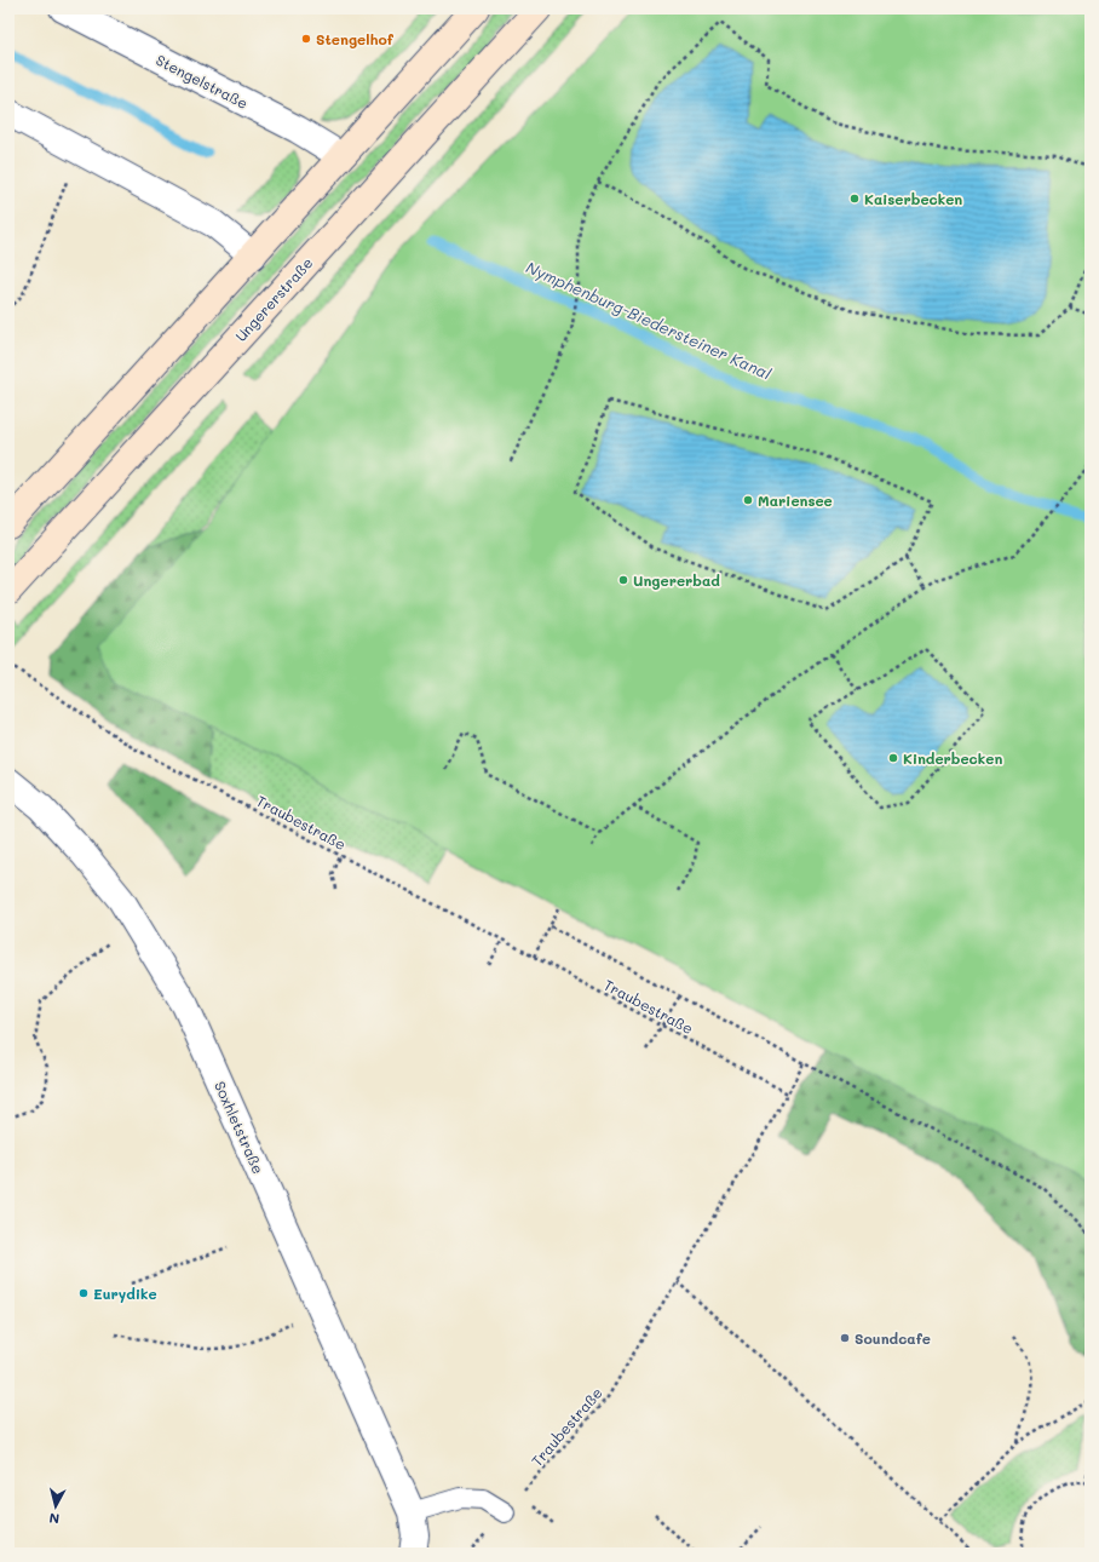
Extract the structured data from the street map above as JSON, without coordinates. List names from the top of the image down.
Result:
{
  "streets": {
    "main road": ["Ungererstraße"],
    "street": ["Stengelstraße", "Soxhletstraße"],
    "path": ["Traubestraße"]
  },
  "water": ["Nymphenburg-Biedersteiner Kanal"],
  "places": [
    "Stengelhof",
    "Kaiserbecken",
    "Mariensee",
    "Ungererbad",
    "Kinderbecken",
    "Eurydike",
    "Soundcafe"
  ],
  "north": "bottom"
}
